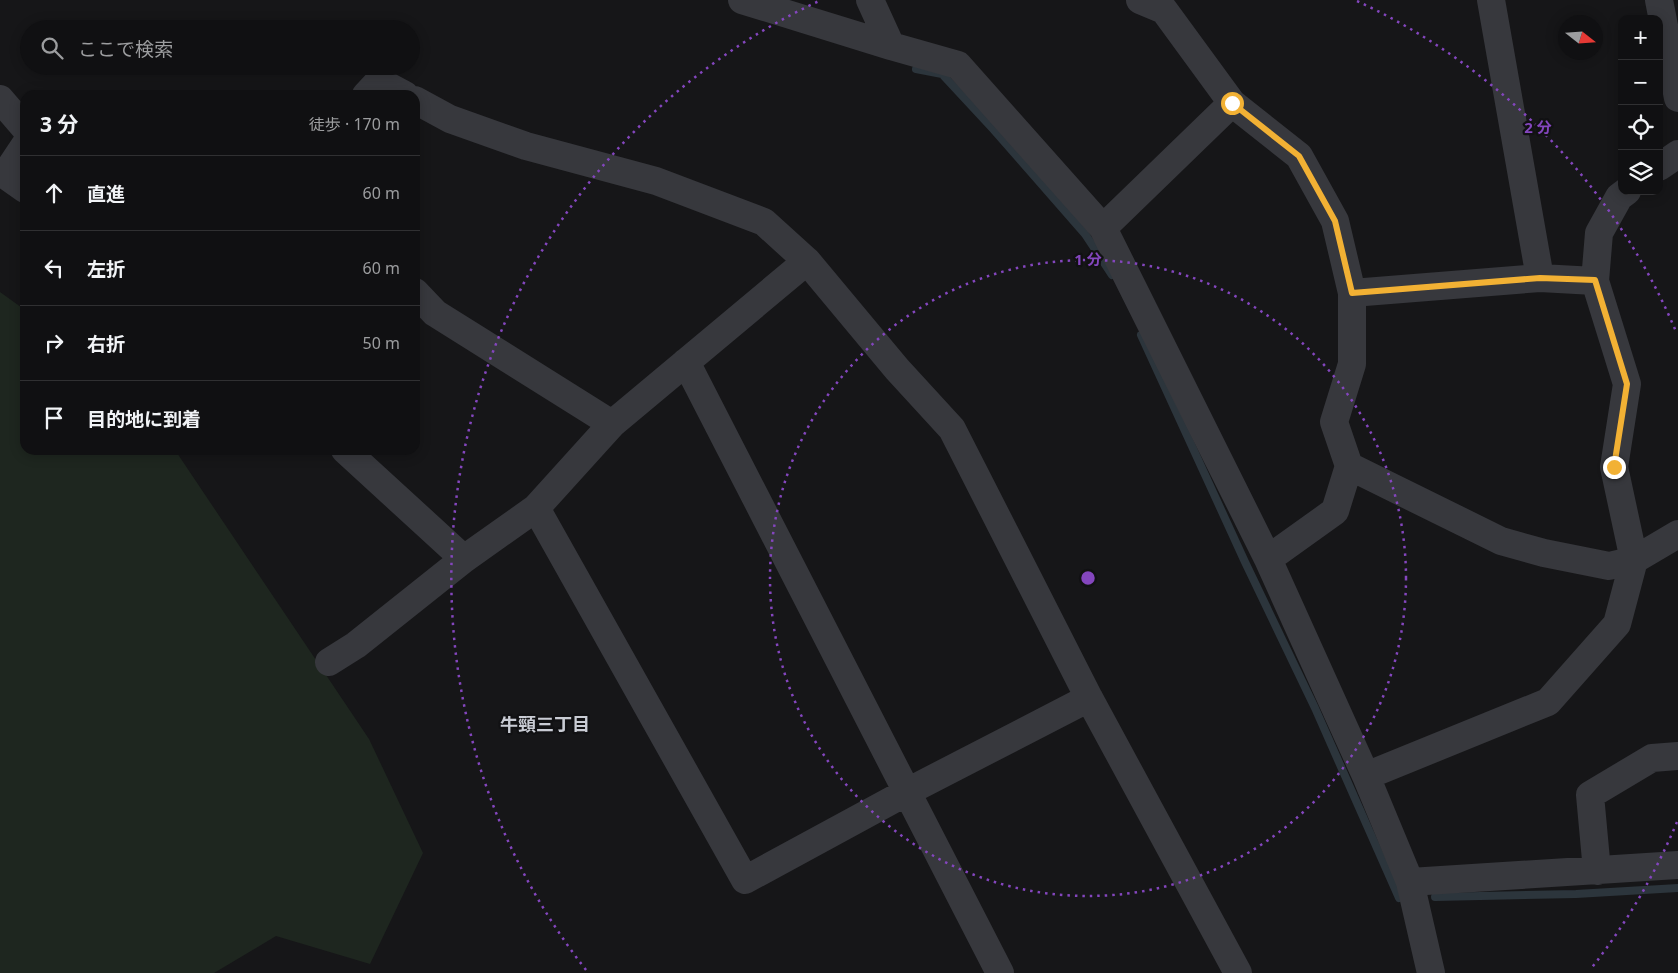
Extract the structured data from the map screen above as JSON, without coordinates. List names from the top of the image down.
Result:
{
  "districts": ["牛頸三丁目"],
  "north": "right",
  "page": {
    "map_buttons": ["+", "−"],
    "search": "ここで検索",
    "heading": ["3 分", "徒歩 · 170 m"],
    "list": [
      ["直進", "60 m"],
      ["左折", "60 m"],
      ["右折", "50 m"],
      "目的地に到着"
    ]
  },
  "rings": ["2 分", "1 分"]
}
